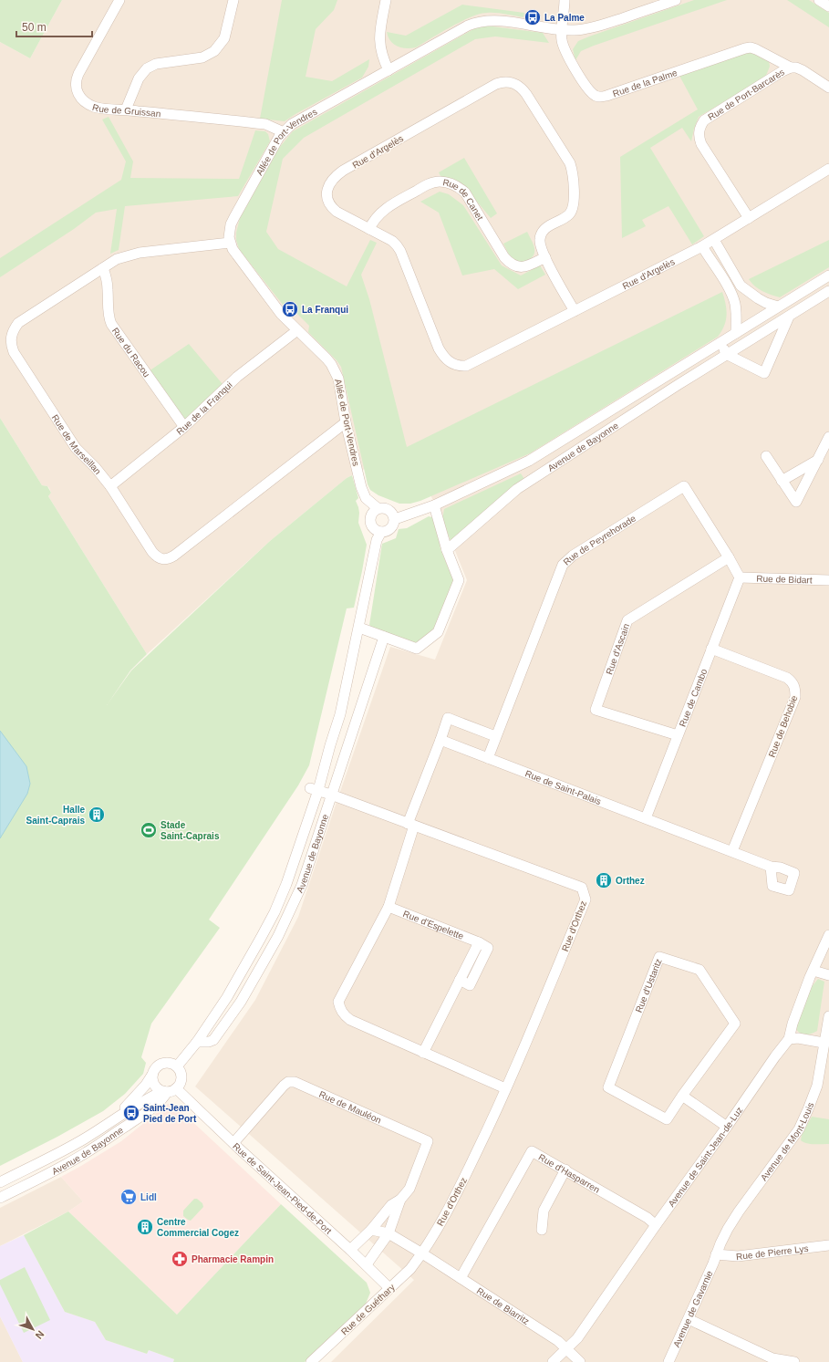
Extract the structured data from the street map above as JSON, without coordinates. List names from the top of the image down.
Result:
{
  "streets": {
    "street": [
      "Rue de la Palme",
      "Rue de Port-Barcarès",
      "Rue de Gruissan",
      "Allée de Port-Vendres",
      "Rue d'Argelès",
      "Rue de Canet",
      "Rue du Racou",
      "Rue de la Franqui",
      "Rue de Marseillan",
      "Avenue de Bayonne",
      "Rue de Peyrehorade",
      "Rue de Bidart",
      "Rue d'Ascain",
      "Rue de Cambo",
      "Rue de Behobie",
      "Rue de Saint-Palais",
      "Rue d'Espelette",
      "Rue d'Orthez",
      "Rue d'Ustaritz",
      "Rue de Mauléon",
      "Avenue de Mont-Louis",
      "Avenue de Saint-Jean-de-Luz",
      "Rue d'Hasparren",
      "Rue de Saint-Jean-Pied-de-Port",
      "Rue de Pierre Lys",
      "Rue de Biarritz",
      "Avenue de Gavarnie",
      "Rue de Guéthary"
    ]
  },
  "crossings": [
    ["Rue de la Palme", "Rue de Port-Barcarès"],
    ["Rue de la Palme", "Allée de Port-Vendres"],
    ["Rue de Port-Barcarès", "Rue d'Argelès"],
    ["Rue de Gruissan", "Allée de Port-Vendres"],
    ["Allée de Port-Vendres", "Rue de la Franqui"],
    ["Allée de Port-Vendres", "Rue de Marseillan"],
    ["Allée de Port-Vendres", "Avenue de Bayonne"],
    ["Rue d'Argelès", "Rue de Canet"],
    ["Rue du Racou", "Rue de la Franqui"],
    ["Rue du Racou", "Rue de Marseillan"],
    ["Rue de la Franqui", "Rue de Marseillan"],
    ["Avenue de Bayonne", "Rue d'Orthez"],
    ["Avenue de Bayonne", "Rue de Saint-Jean-Pied-de-Port"],
    ["Rue de Peyrehorade", "Rue de Bidart"],
    ["Rue de Peyrehorade", "Rue d'Ascain"],
    ["Rue de Peyrehorade", "Rue de Cambo"],
    ["Rue de Peyrehorade", "Rue de Saint-Palais"],
    ["Rue de Bidart", "Rue de Cambo"],
    ["Rue d'Ascain", "Rue de Cambo"],
    ["Rue de Cambo", "Rue de Behobie"],
    ["Rue de Cambo", "Rue de Saint-Palais"],
    ["Rue de Behobie", "Rue de Saint-Palais"],
    ["Rue d'Orthez", "Rue de Biarritz"],
    ["Rue d'Orthez", "Rue de Guéthary"],
    ["Rue de Mauléon", "Rue de Saint-Jean-Pied-de-Port"],
    ["Avenue de Mont-Louis", "Rue de Pierre Lys"],
    ["Avenue de Mont-Louis", "Avenue de Gavarnie"],
    ["Avenue de Saint-Jean-de-Luz", "Rue d'Hasparren"],
    ["Avenue de Saint-Jean-de-Luz", "Rue de Biarritz"],
    ["Rue d'Hasparren", "Rue de Biarritz"],
    ["Rue de Saint-Jean-Pied-de-Port", "Rue de Guéthary"],
    ["Rue de Pierre Lys", "Avenue de Gavarnie"],
    ["Rue de Biarritz", "Rue de Guéthary"]
  ],
  "places": {
    "bus stop": ["La Palme", "La Franqui", "Saint-Jean Pied de Port"],
    "building": ["Halle Saint-Caprais", "Orthez", "Centre Commercial Cogez"],
    "sports": ["Stade Saint-Caprais"],
    "supermarket": ["Lidl"],
    "pharmacy": ["Pharmacie Rampin"]
  },
  "scale_bar": "50 m",
  "north": "bottom right"
}
